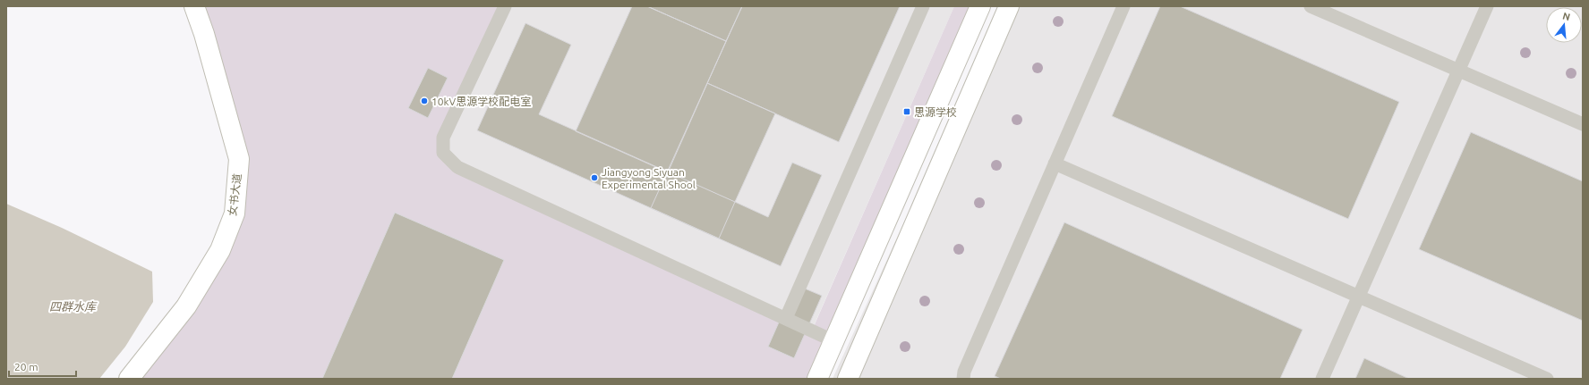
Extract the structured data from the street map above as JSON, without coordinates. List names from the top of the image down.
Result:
{
  "streets": {
    "main road": ["女书大道"]
  },
  "water": ["四群水库"],
  "places": {
    "other": ["10kV思源学校配电室", "Jiangyong Siyuan Experimental Shool"],
    "transit": ["思源学校"]
  },
  "scale_bar": "20 m",
  "north": "top"
}
